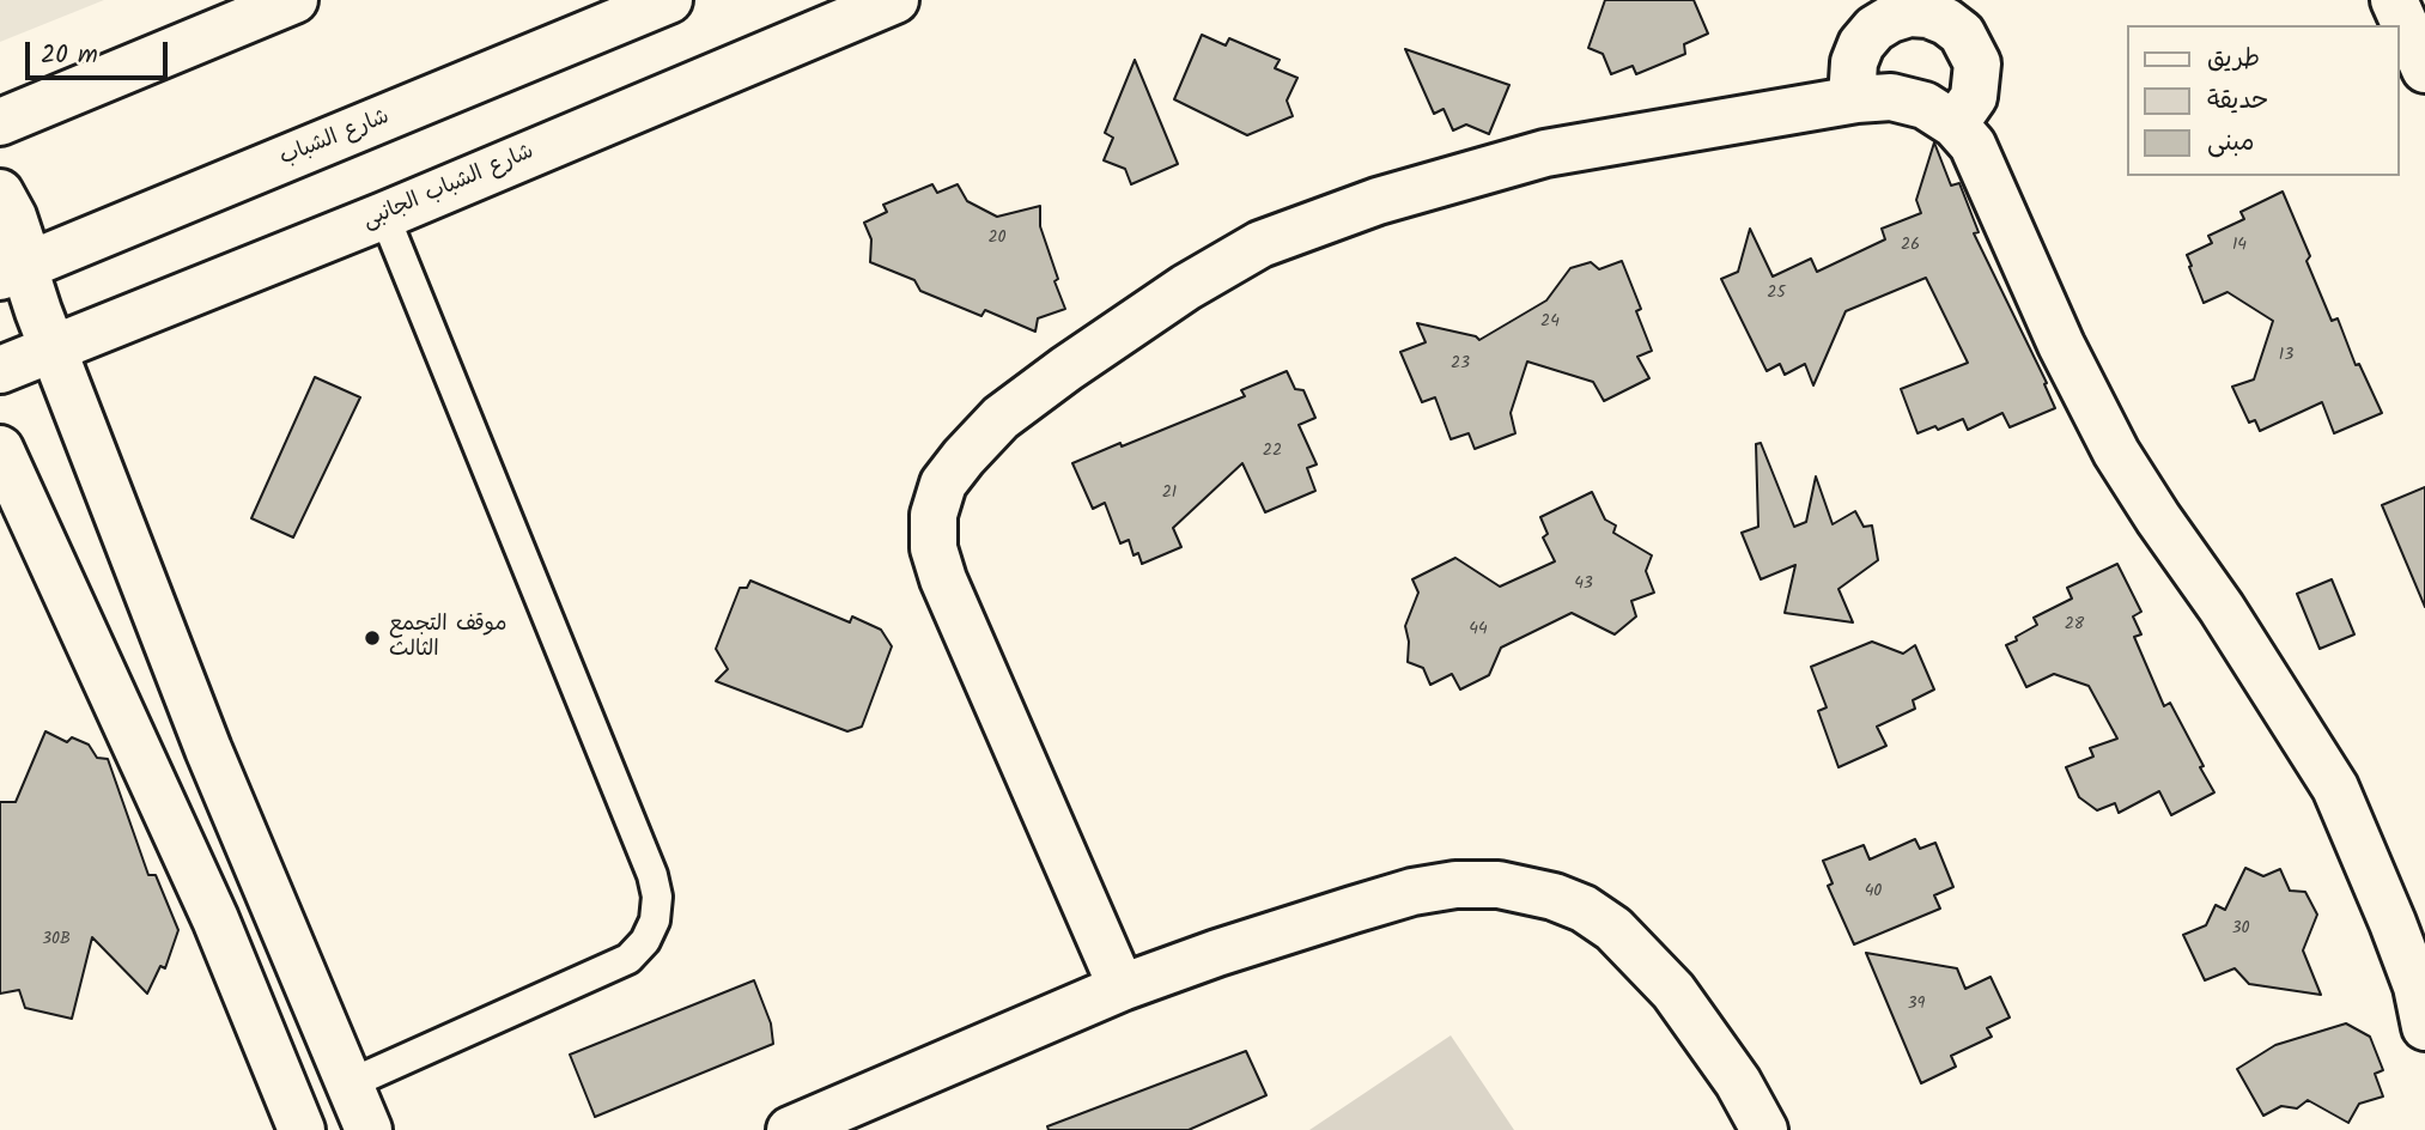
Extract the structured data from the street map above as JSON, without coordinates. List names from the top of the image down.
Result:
{
  "streets": {
    "street": ["شارع الشباب", "شارع الشباب الجانبى"]
  },
  "places": ["موقف التجمع الثالث"],
  "house_numbers": [
    "20",
    "26",
    "14",
    "25",
    "24",
    "13",
    "23",
    "22",
    "21",
    "43",
    "28",
    "44",
    "40",
    "30",
    "30B",
    "39"
  ],
  "legend": ["طريق", "حديقة", "مبنى"],
  "scale_bar": "20 m"
}
